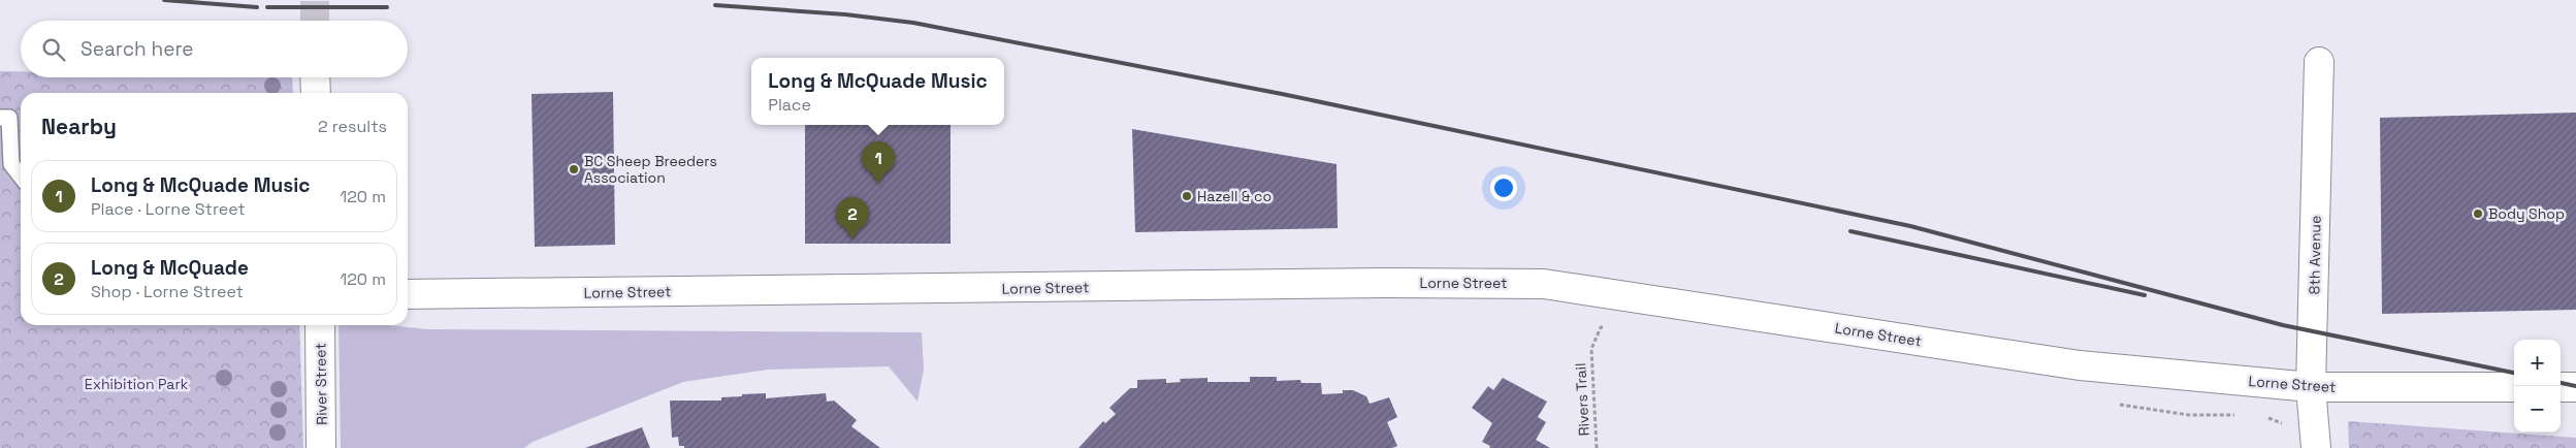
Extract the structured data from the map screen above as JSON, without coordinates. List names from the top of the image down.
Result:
{
  "streets": {
    "street": ["8th Avenue", "Lorne Street", "River Street"],
    "path": ["Rivers Trail"]
  },
  "crossings": [
    ["8th Avenue", "Lorne Street"]
  ],
  "parks": ["Exhibition Park"],
  "places": ["BC Sheep Breeders Association", "Hazell & co", "Body Shop"],
  "page": {
    "search": "Search here",
    "popup": ["Long & McQuade Music", "Place"],
    "heading": ["Nearby", "2 results"],
    "pins": ["1", "2"],
    "list": [
      {
        "mark": "1",
        "name": "Long & McQuade Music",
        "note": "Place · Lorne Street",
        "value": "120 m"
      },
      {
        "mark": "2",
        "name": "Long & McQuade",
        "note": "Shop · Lorne Street",
        "value": "120 m"
      }
    ],
    "map_buttons": ["+", "−"]
  }
}
